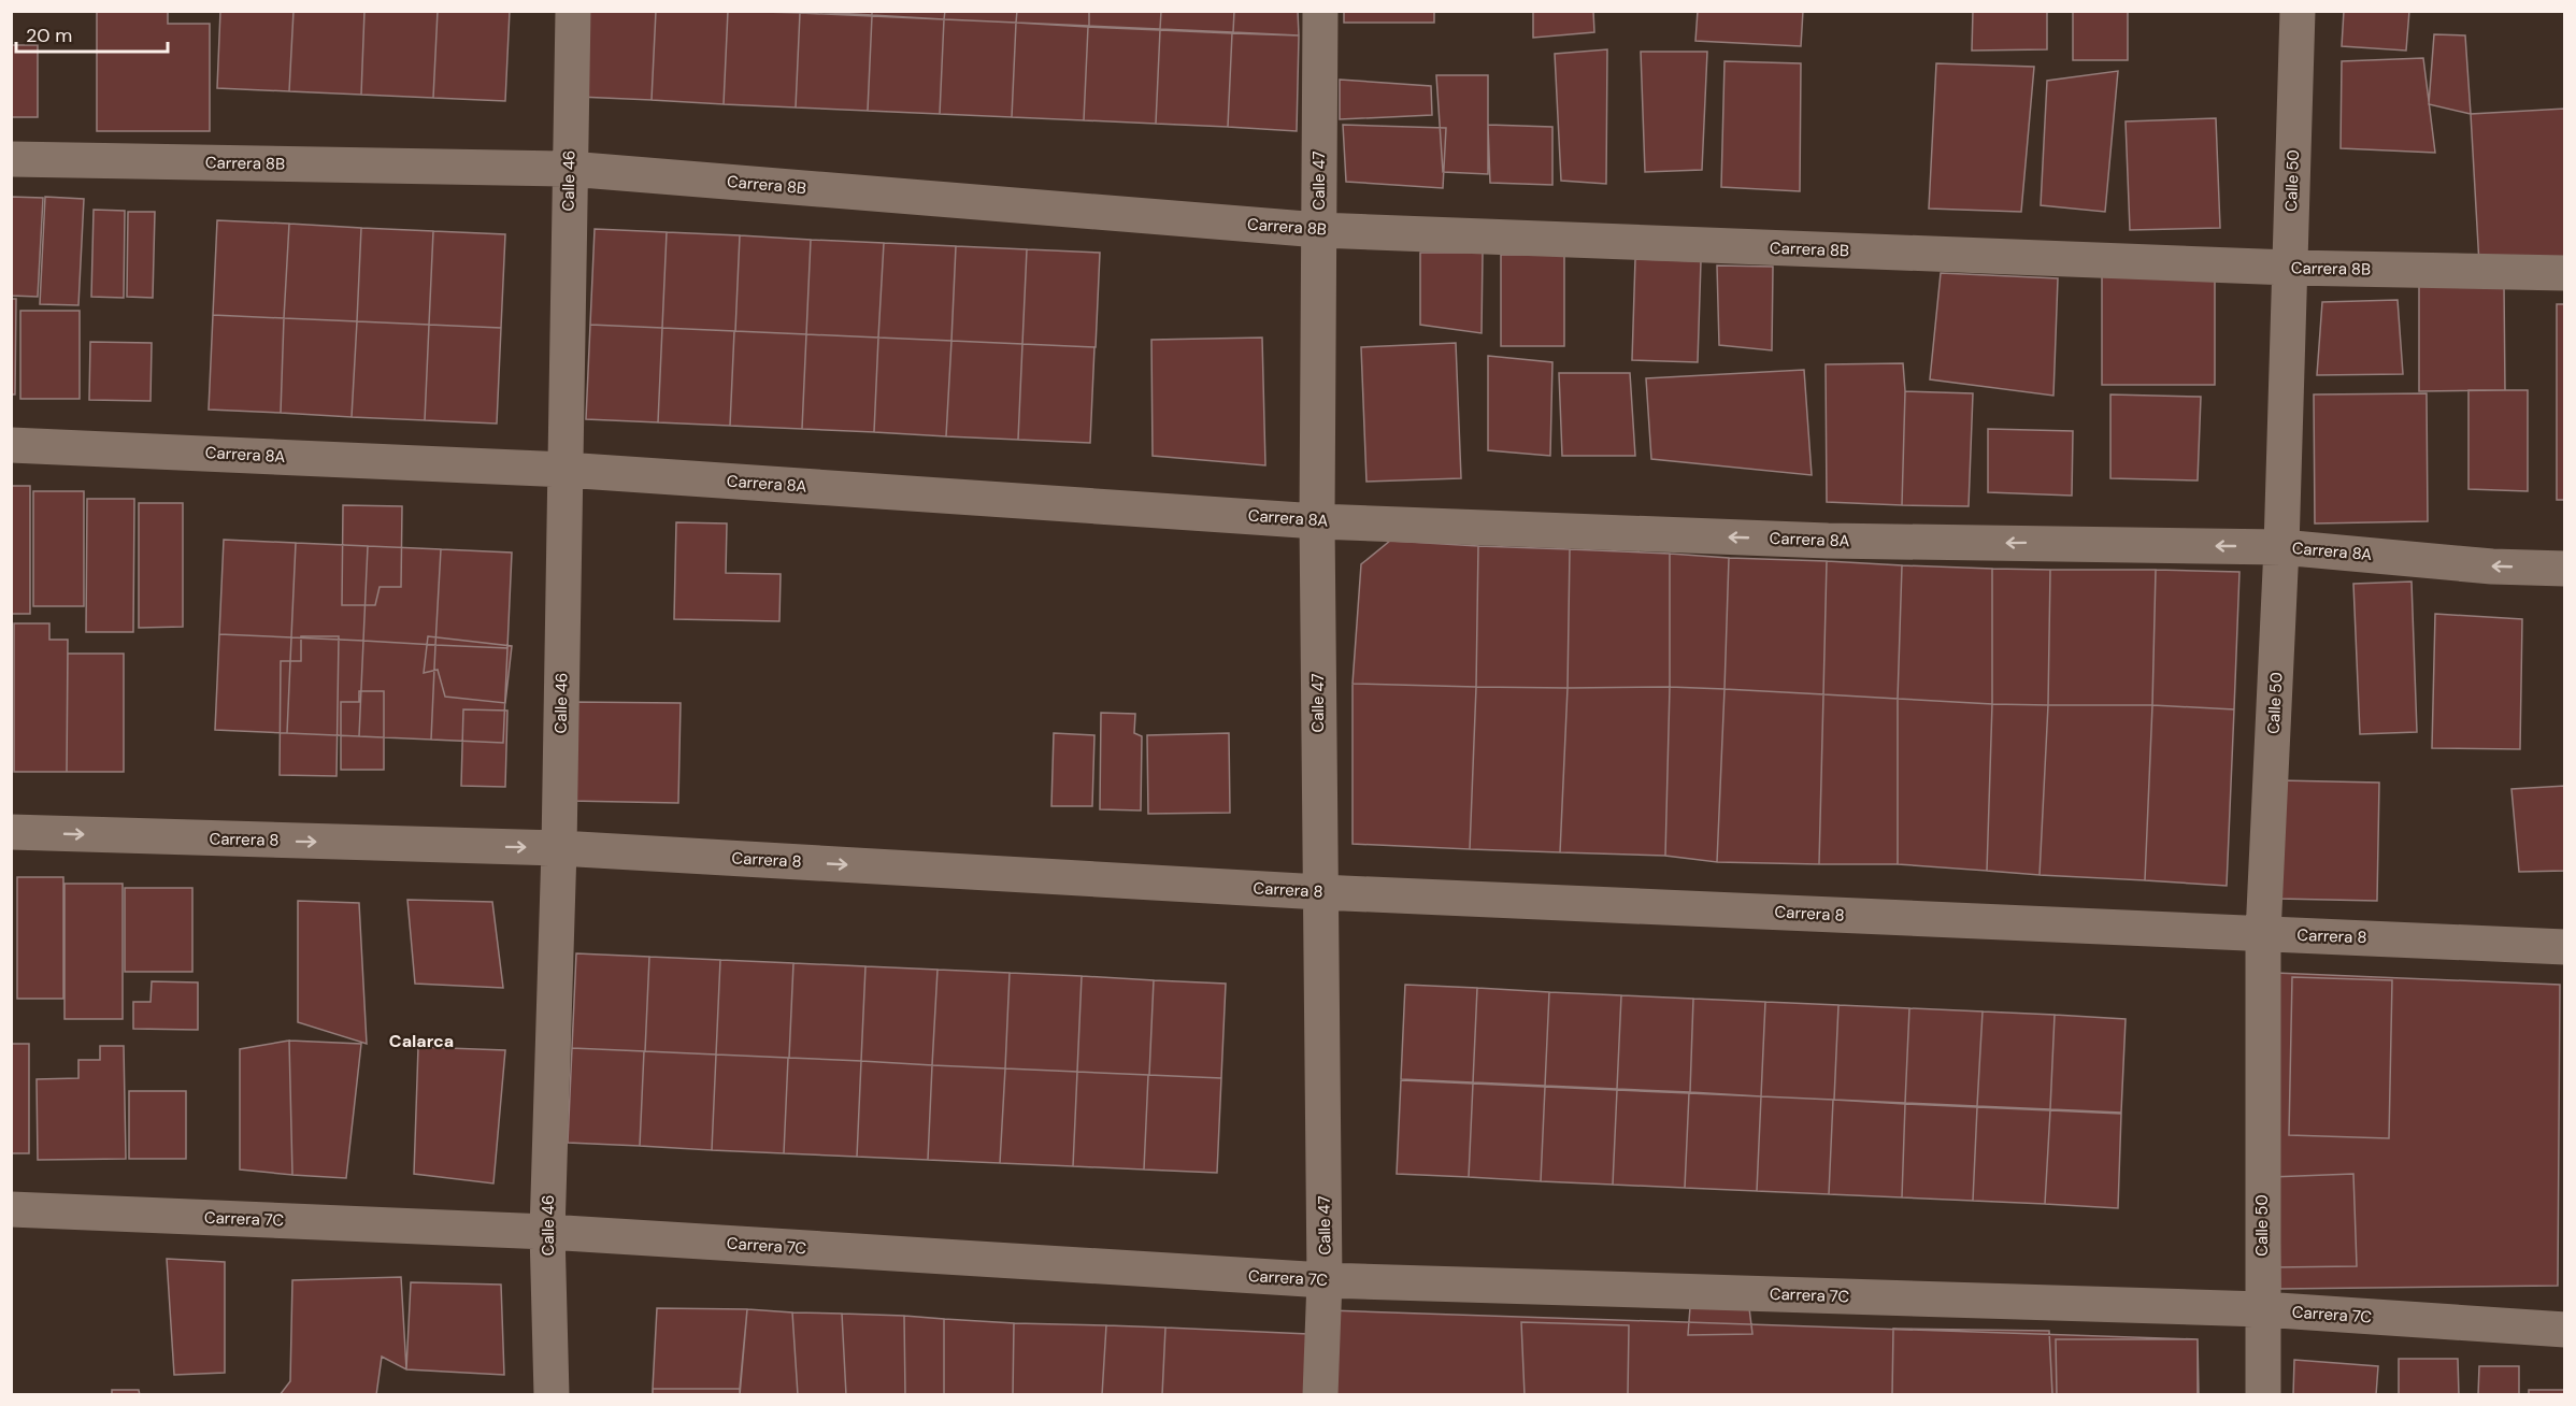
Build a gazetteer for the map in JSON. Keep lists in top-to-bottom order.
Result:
{
  "streets": {
    "street": [
      "Carrera 8B",
      "Calle 46",
      "Calle 47",
      "Calle 50",
      "Carrera 8A",
      "Carrera 8",
      "Carrera 7C"
    ]
  },
  "crossings": [
    ["Carrera 8B", "Calle 46"],
    ["Carrera 8B", "Calle 47"],
    ["Carrera 8B", "Calle 50"],
    ["Calle 46", "Carrera 8A"],
    ["Calle 46", "Carrera 8"],
    ["Calle 46", "Carrera 7C"],
    ["Calle 47", "Carrera 8A"],
    ["Calle 47", "Carrera 8"],
    ["Calle 47", "Carrera 7C"],
    ["Calle 50", "Carrera 8A"],
    ["Calle 50", "Carrera 8"],
    ["Calle 50", "Carrera 7C"]
  ],
  "one_way": ["Carrera 8A", "Carrera 8"],
  "districts": ["Calarca"],
  "scale_bar": "20 m"
}
